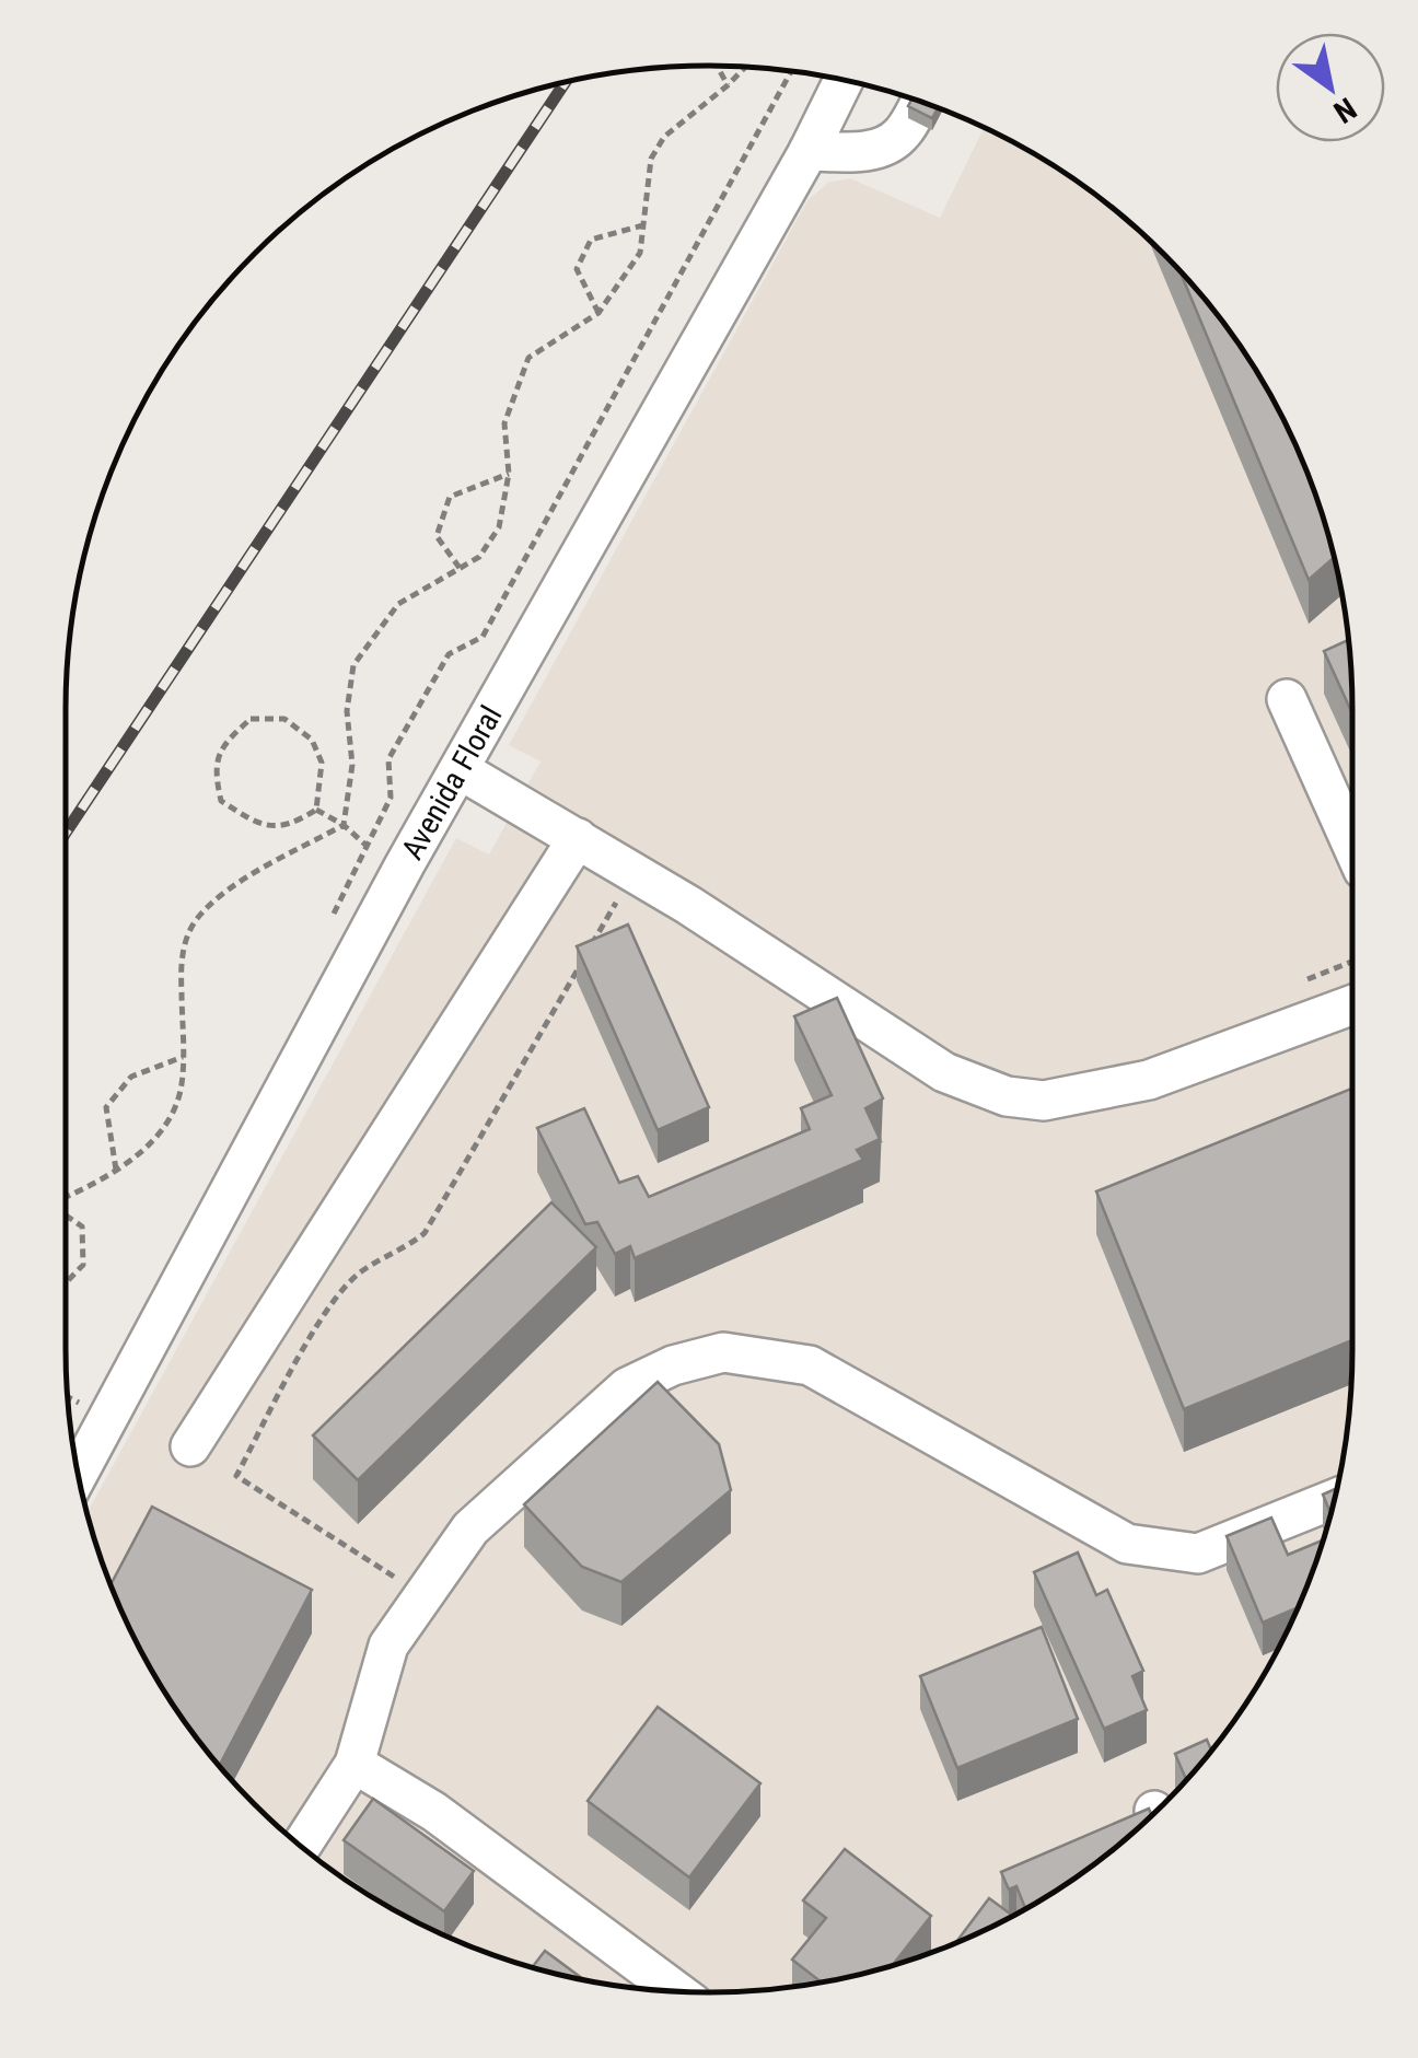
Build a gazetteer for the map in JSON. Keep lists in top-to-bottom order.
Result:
{
  "streets": {
    "street": ["Avenida Floral"]
  },
  "north": "bottom right"
}
